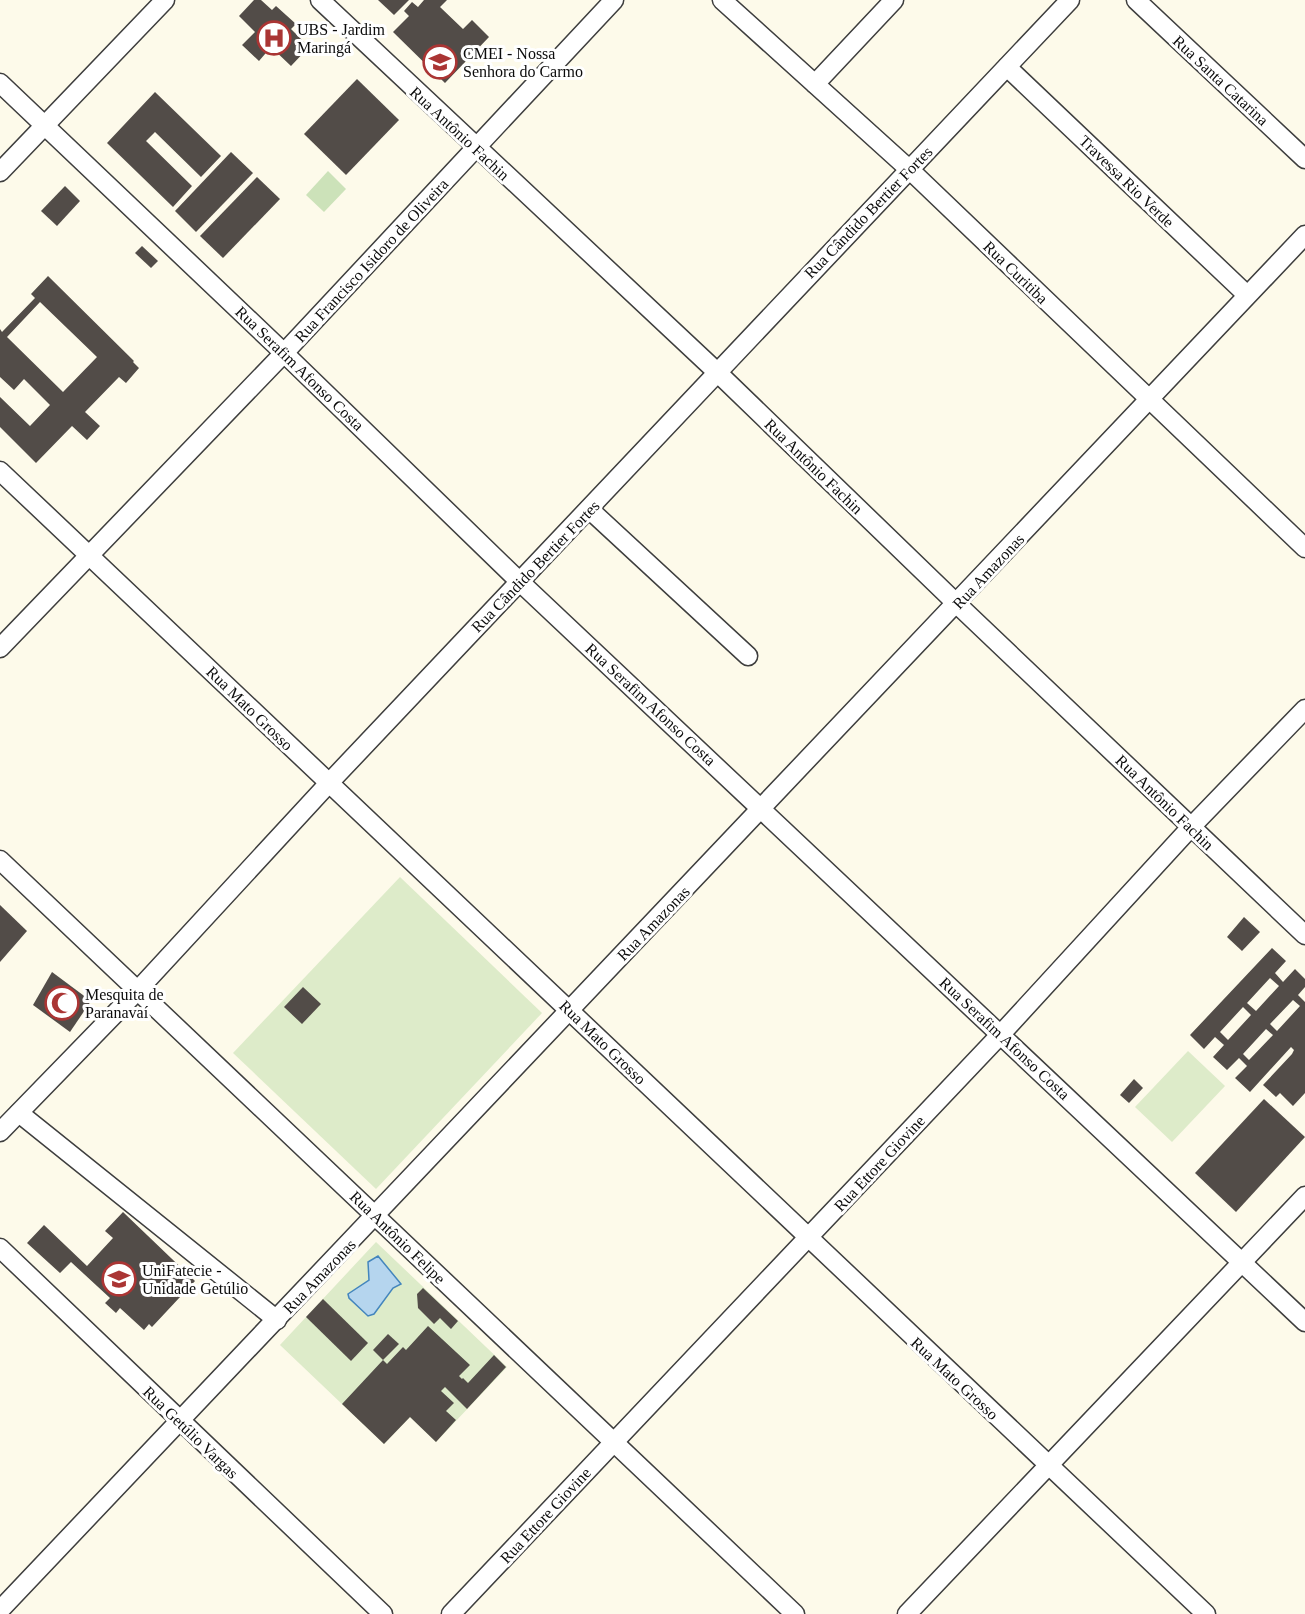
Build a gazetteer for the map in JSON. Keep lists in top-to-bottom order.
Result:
{
  "streets": {
    "street": [
      "Rua Santa Catarina",
      "Rua Antônio Fachin",
      "Travessa Rio Verde",
      "Rua Cândido Bertier Fortes",
      "Rua Francisco Isidoro de Oliveira",
      "Rua Curitiba",
      "Rua Serafim Afonso Costa",
      "Rua Amazonas",
      "Rua Mato Grosso",
      "Rua Ettore Giovine",
      "Rua Antônio Felipe",
      "Rua Getúlio Vargas"
    ]
  },
  "crossings": [
    ["Rua Antônio Fachin", "Rua Cândido Bertier Fortes"],
    ["Rua Antônio Fachin", "Rua Francisco Isidoro de Oliveira"],
    ["Rua Antônio Fachin", "Rua Amazonas"],
    ["Rua Antônio Fachin", "Rua Ettore Giovine"],
    ["Travessa Rio Verde", "Rua Cândido Bertier Fortes"],
    ["Travessa Rio Verde", "Rua Amazonas"],
    ["Rua Cândido Bertier Fortes", "Rua Curitiba"],
    ["Rua Cândido Bertier Fortes", "Rua Serafim Afonso Costa"],
    ["Rua Cândido Bertier Fortes", "Rua Mato Grosso"],
    ["Rua Cândido Bertier Fortes", "Rua Antônio Felipe"],
    ["Rua Francisco Isidoro de Oliveira", "Rua Serafim Afonso Costa"],
    ["Rua Francisco Isidoro de Oliveira", "Rua Mato Grosso"],
    ["Rua Curitiba", "Rua Amazonas"],
    ["Rua Serafim Afonso Costa", "Rua Amazonas"],
    ["Rua Serafim Afonso Costa", "Rua Ettore Giovine"],
    ["Rua Amazonas", "Rua Mato Grosso"],
    ["Rua Amazonas", "Rua Antônio Felipe"],
    ["Rua Amazonas", "Rua Getúlio Vargas"],
    ["Rua Mato Grosso", "Rua Ettore Giovine"],
    ["Rua Ettore Giovine", "Rua Antônio Felipe"]
  ],
  "places": {
    "hospital": ["UBS - Jardim Maringá"],
    "school or university": ["CMEI - Nossa Senhora do Carmo", "UniFatecie - Unidade Getúlio"],
    "mosque": ["Mesquita de Paranavaí"]
  }
}
